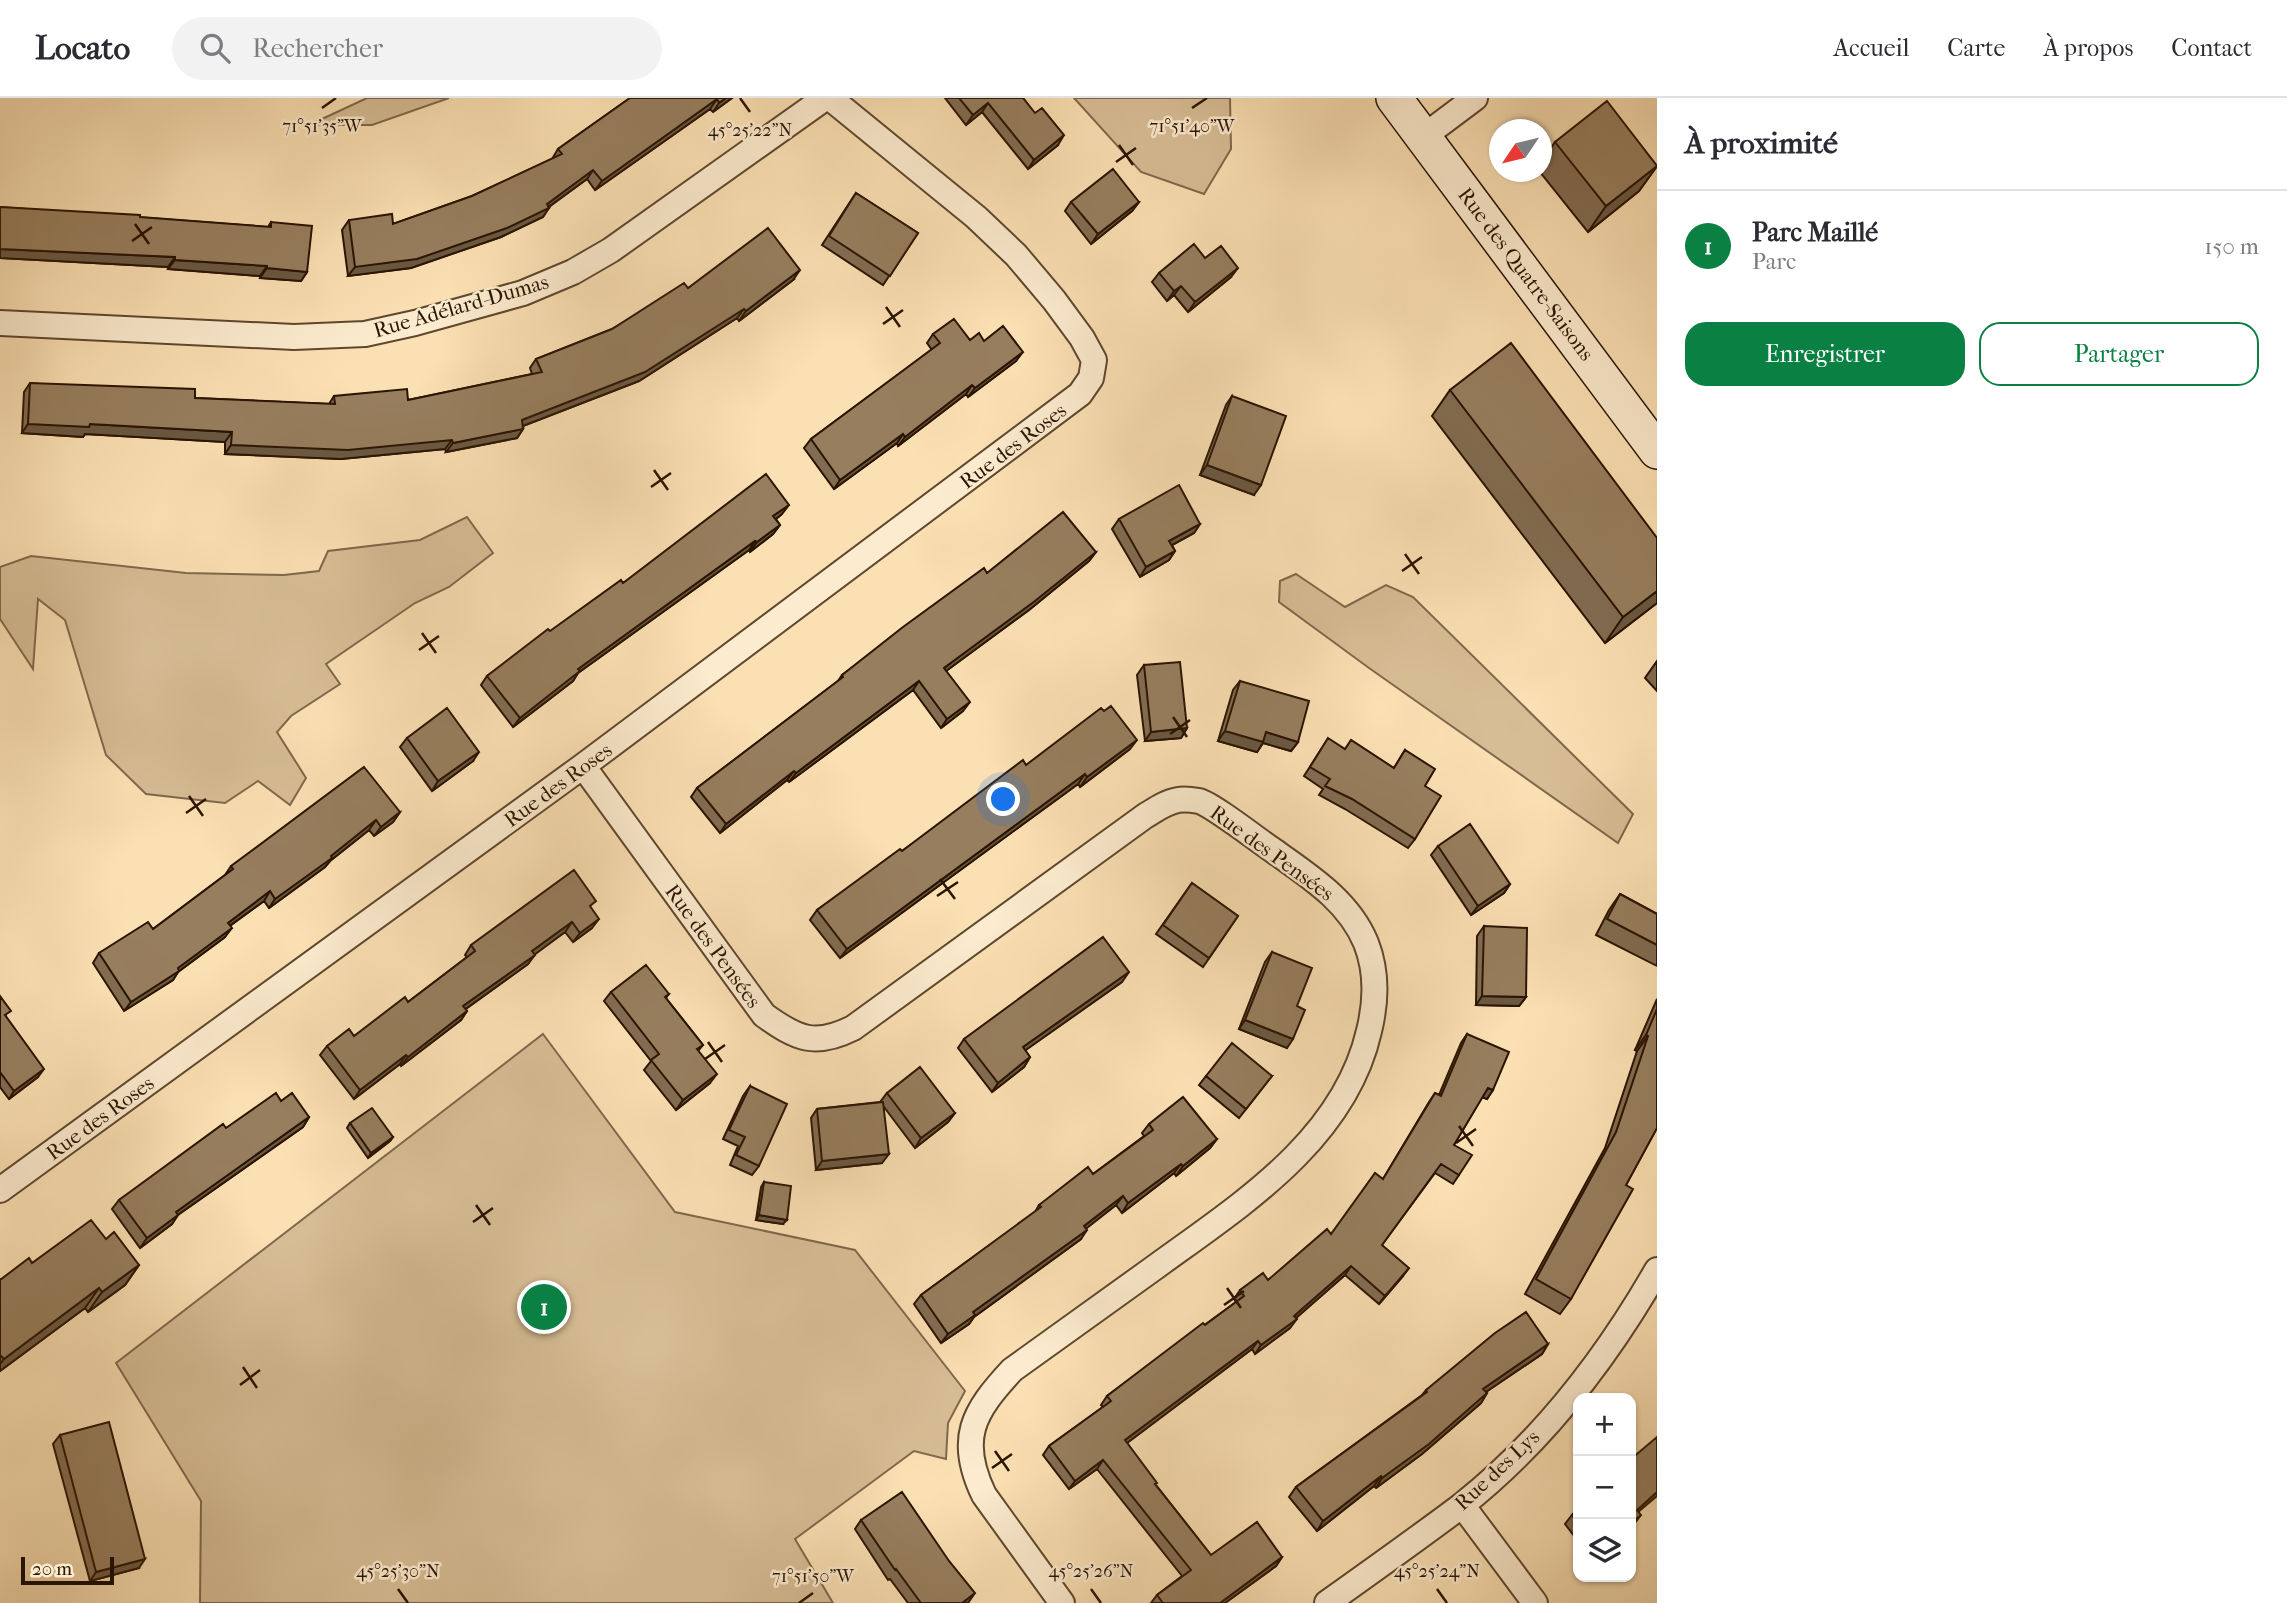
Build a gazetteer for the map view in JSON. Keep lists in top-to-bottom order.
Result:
{
  "streets": {
    "street": [
      "Rue des Quatre-Saisons",
      "Rue Adélard-Dumas",
      "Rue des Roses",
      "Rue des Pensées",
      "Rue des Lys"
    ]
  },
  "crossings": [
    ["Rue Adélard-Dumas", "Rue des Roses"],
    ["Rue des Roses", "Rue des Pensées"]
  ],
  "scale_bar": "20 m",
  "north": "bottom left",
  "page": {
    "header": "Locato",
    "search": "Rechercher",
    "nav": [
      "Accueil",
      "Carte",
      "À propos",
      "Contact"
    ],
    "heading": "À proximité",
    "list": [
      {
        "mark": "1",
        "name": "Parc Maillé",
        "note": "Parc",
        "value": "150 m"
      }
    ],
    "buttons": ["Enregistrer", "Partager"],
    "pins": "1",
    "map_buttons": ["+", "−"],
    "scale": "20 m"
  },
  "coordinates": [
    "71°51'40\"W",
    "71°51'35\"W",
    "45°25'22\"N",
    "45°25'30\"N",
    "45°25'26\"N",
    "45°25'24\"N",
    "71°51'50\"W"
  ]
}
